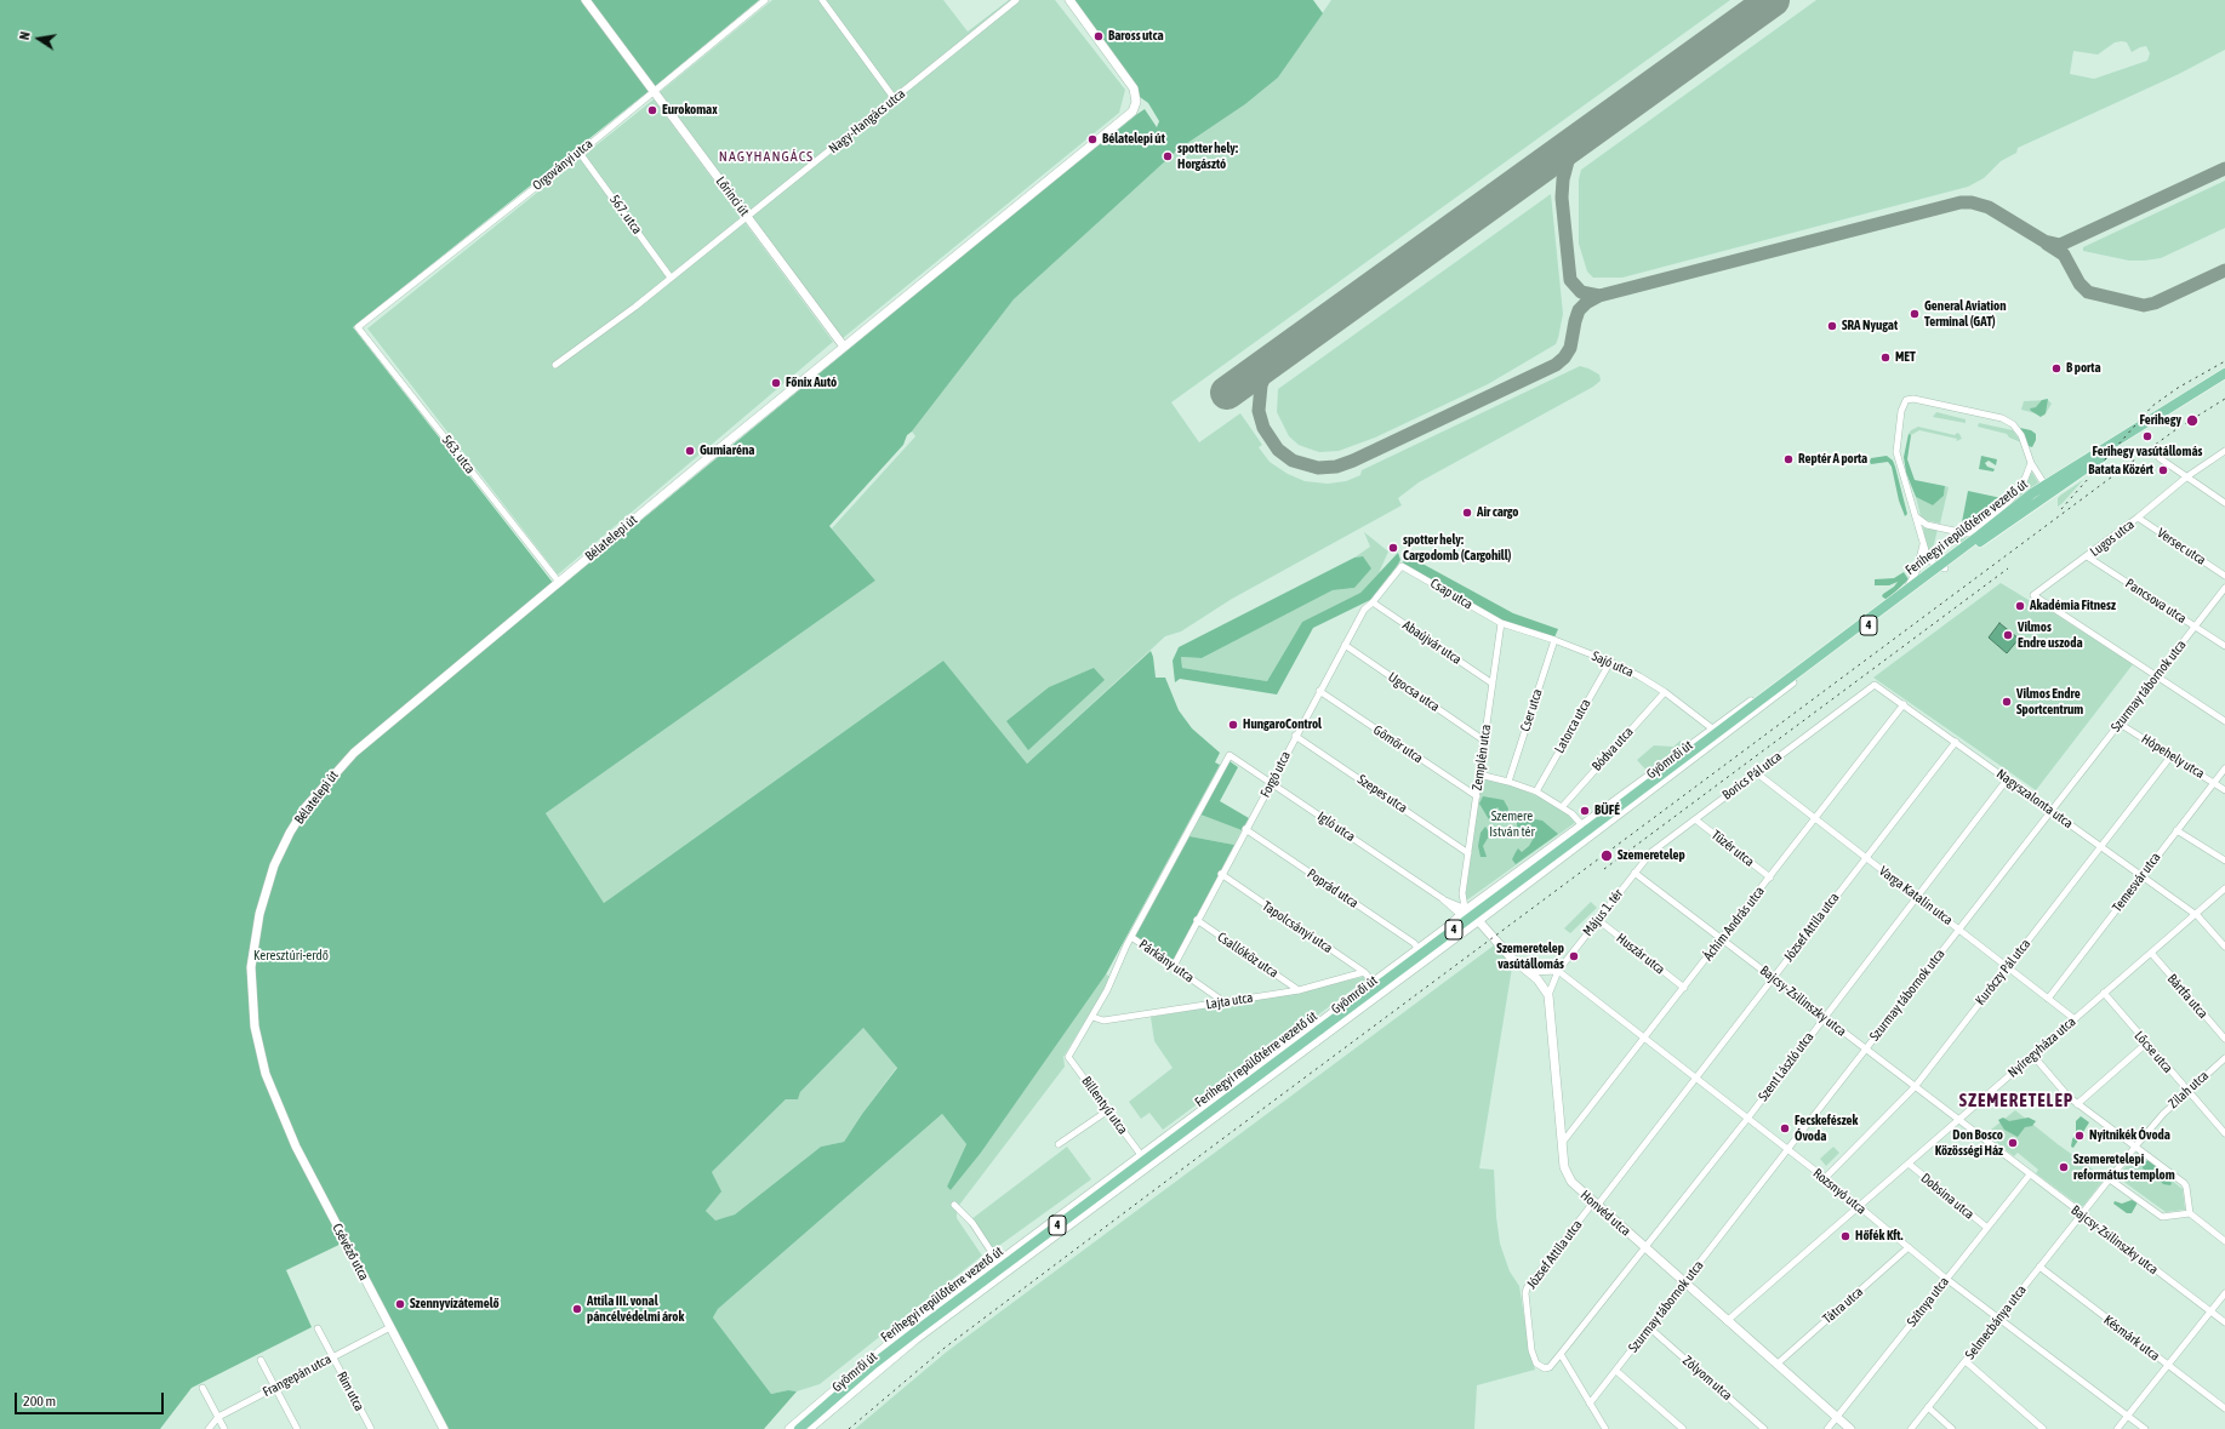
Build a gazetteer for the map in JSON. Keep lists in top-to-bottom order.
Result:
{
  "streets": {
    "main road": ["Ferihegyi repülőtérre vezető út", "4"],
    "street": [
      "Nagy-Hangács utca",
      "Orgoványi utca",
      "Lőrinci út",
      "567. utca",
      "563. utca",
      "Bélatelepi út",
      "Lugos utca",
      "Versec utca",
      "Csap utca",
      "Pancsova utca",
      "Abaújvár utca",
      "Sajó utca",
      "Szurmay tábornok utca",
      "Ugocsa utca",
      "Cser utca",
      "Latorca utca",
      "Gömör utca",
      "Bódva utca",
      "Hópehely utca",
      "Zemplén utca",
      "Gyömrői út",
      "Forgó utca",
      "Borics Pál utca",
      "Szepes utca",
      "Nagyszalonta utca",
      "Igló utca",
      "Tüzér utca",
      "Temesvár utca",
      "Poprád utca",
      "Varga Katalin utca",
      "Május 1. tér",
      "Áchim András utca",
      "Tapolcsányi utca",
      "József Attila utca",
      "Huszár utca",
      "Csallóköz utca",
      "Párkány utca",
      "Kuróczy Pál utca",
      "Bártfa utca",
      "Lajta utca",
      "Bajcsy-Zsilinszky utca",
      "Nyíregyháza utca",
      "Lőcse utca",
      "Szent László utca",
      "Zilah utca",
      "Billentyű utca",
      "Rozsnyó utca",
      "Dobsina utca",
      "Honvéd utca",
      "Csévéző utca",
      "Szitnya utca",
      "Tátra utca",
      "Selmecbánya utca",
      "Késmárk utca",
      "Frangepán utca",
      "Zólyom utca",
      "Rím utca"
    ]
  },
  "crossings": [
    ["Nagy-Hangács utca", "Lőrinci út"],
    ["Nagy-Hangács utca", "567. utca"],
    ["Orgoványi utca", "Lőrinci út"],
    ["Orgoványi utca", "567. utca"],
    ["Orgoványi utca", "563. utca"],
    ["Lőrinci út", "Bélatelepi út"],
    ["563. utca", "Bélatelepi út"],
    ["Ferihegyi repülőtérre vezető út", "Gyömrői út"],
    ["Bélatelepi út", "Csévéző utca"],
    ["Lugos utca", "Versec utca"],
    ["Lugos utca", "Pancsova utca"],
    ["Lugos utca", "Szurmay tábornok utca"],
    ["Csap utca", "Sajó utca"],
    ["Csap utca", "Zemplén utca"],
    ["Csap utca", "Forgó utca"],
    ["Pancsova utca", "Szurmay tábornok utca"],
    ["Abaújvár utca", "Zemplén utca"],
    ["Abaújvár utca", "Forgó utca"],
    ["Sajó utca", "Cser utca"],
    ["Sajó utca", "Latorca utca"],
    ["Sajó utca", "Bódva utca"],
    ["Sajó utca", "Zemplén utca"],
    ["Sajó utca", "Gyömrői út"],
    ["Szurmay tábornok utca", "Hópehely utca"],
    ["Szurmay tábornok utca", "Nagyszalonta utca"],
    ["Szurmay tábornok utca", "Varga Katalin utca"],
    ["Szurmay tábornok utca", "Bajcsy-Zsilinszky utca"],
    ["Szurmay tábornok utca", "Rozsnyó utca"],
    ["Szurmay tábornok utca", "Honvéd utca"],
    ["Szurmay tábornok utca", "Zólyom utca"],
    ["Ugocsa utca", "Zemplén utca"],
    ["Ugocsa utca", "Forgó utca"],
    ["Gömör utca", "Zemplén utca"],
    ["Gömör utca", "Forgó utca"],
    ["Hópehely utca", "Temesvár utca"],
    ["Hópehely utca", "Kuróczy Pál utca"],
    ["Zemplén utca", "Gyömrői út"],
    ["Zemplén utca", "Szepes utca"],
    ["Zemplén utca", "Igló utca"],
    ["Gyömrői út", "Igló utca"],
    ["Gyömrői út", "Poprád utca"],
    ["Gyömrői út", "Tapolcsányi utca"],
    ["Gyömrői út", "Billentyű utca"],
    ["Forgó utca", "Szepes utca"],
    ["Forgó utca", "Igló utca"],
    ["Forgó utca", "Poprád utca"],
    ["Forgó utca", "Tapolcsányi utca"],
    ["Forgó utca", "Csallóköz utca"],
    ["Forgó utca", "Párkány utca"],
    ["Borics Pál utca", "Nagyszalonta utca"],
    ["Borics Pál utca", "Tüzér utca"],
    ["Borics Pál utca", "Varga Katalin utca"],
    ["Borics Pál utca", "Május 1. tér"],
    ["Borics Pál utca", "Bajcsy-Zsilinszky utca"],
    ["Nagyszalonta utca", "Temesvár utca"],
    ["Nagyszalonta utca", "Áchim András utca"],
    ["Nagyszalonta utca", "József Attila utca"],
    ["Nagyszalonta utca", "Kuróczy Pál utca"],
    ["Nagyszalonta utca", "Nyíregyháza utca"],
    ["Nagyszalonta utca", "Szent László utca"],
    ["Igló utca", "Párkány utca"],
    ["Tüzér utca", "Áchim András utca"],
    ["Temesvár utca", "Varga Katalin utca"],
    ["Varga Katalin utca", "Áchim András utca"],
    ["Varga Katalin utca", "József Attila utca"],
    ["Varga Katalin utca", "Kuróczy Pál utca"],
    ["Varga Katalin utca", "Nyíregyháza utca"],
    ["Varga Katalin utca", "Szent László utca"],
    ["Május 1. tér", "Huszár utca"],
    ["Május 1. tér", "Bajcsy-Zsilinszky utca"],
    ["Május 1. tér", "Rozsnyó utca"],
    ["Áchim András utca", "Huszár utca"],
    ["Áchim András utca", "Bajcsy-Zsilinszky utca"],
    ["Áchim András utca", "Rozsnyó utca"],
    ["Áchim András utca", "Honvéd utca"],
    ["Tapolcsányi utca", "Lajta utca"],
    ["József Attila utca", "Bajcsy-Zsilinszky utca"],
    ["József Attila utca", "Szent László utca"],
    ["József Attila utca", "Rozsnyó utca"],
    ["József Attila utca", "Honvéd utca"],
    ["Csallóköz utca", "Lajta utca"],
    ["Párkány utca", "Lajta utca"],
    ["Kuróczy Pál utca", "Bajcsy-Zsilinszky utca"],
    ["Kuróczy Pál utca", "Rozsnyó utca"],
    ["Bártfa utca", "Nyíregyháza utca"],
    ["Lajta utca", "Billentyű utca"],
    ["Bajcsy-Zsilinszky utca", "Nyíregyháza utca"],
    ["Bajcsy-Zsilinszky utca", "Szent László utca"],
    ["Bajcsy-Zsilinszky utca", "Zilah utca"],
    ["Bajcsy-Zsilinszky utca", "Szitnya utca"],
    ["Bajcsy-Zsilinszky utca", "Selmecbánya utca"],
    ["Nyíregyháza utca", "Lőcse utca"],
    ["Nyíregyháza utca", "Rozsnyó utca"],
    ["Nyíregyháza utca", "Dobsina utca"],
    ["Nyíregyháza utca", "Honvéd utca"],
    ["Lőcse utca", "Zilah utca"],
    ["Szent László utca", "Rozsnyó utca"],
    ["Szent László utca", "Honvéd utca"],
    ["Zilah utca", "Selmecbánya utca"],
    ["Rozsnyó utca", "Szitnya utca"],
    ["Rozsnyó utca", "Tátra utca"],
    ["Rozsnyó utca", "Selmecbánya utca"],
    ["Dobsina utca", "Szitnya utca"],
    ["Honvéd utca", "Szitnya utca"],
    ["Honvéd utca", "Tátra utca"],
    ["Csévéző utca", "Frangepán utca"],
    ["Selmecbánya utca", "Késmárk utca"],
    ["Frangepán utca", "Rím utca"]
  ],
  "districts": ["NAGYHANGÁCS", "SZEMERETELEP"],
  "parks": ["Szemere István tér", "Keresztúri-erdő"],
  "places": [
    "Baross utca",
    "Eurokomax",
    "Bélatelepi út",
    "spotter hely: Horgásztó",
    "General Aviation Terminal (GAT)",
    "SRA Nyugat",
    "MET",
    "B porta",
    "Főnix Autó",
    "Ferihegy",
    "Ferihegy vasútállomás",
    "Gumiaréna",
    "Reptér A porta",
    "Batata Közért",
    "Air cargo",
    "spotter hely: Cargodomb (Cargohill)",
    "Akadémia Fitnesz",
    "Vilmos Endre uszoda",
    "Vilmos Endre Sportcentrum",
    "HungaroControl",
    "BÜFÉ",
    "Szemeretelep",
    "Szemeretelep vasútállomás",
    "Fecskefészek Óvoda",
    "Nyitnikék Óvoda",
    "Don Bosco Közösségi Ház",
    "Szemeretelepi református templom",
    "Hőfék Kft.",
    "Szennyvízátemelő",
    "Attila III. vonal páncélvédelmi árok"
  ],
  "scale_bar": "200 m",
  "north": "left"
}
